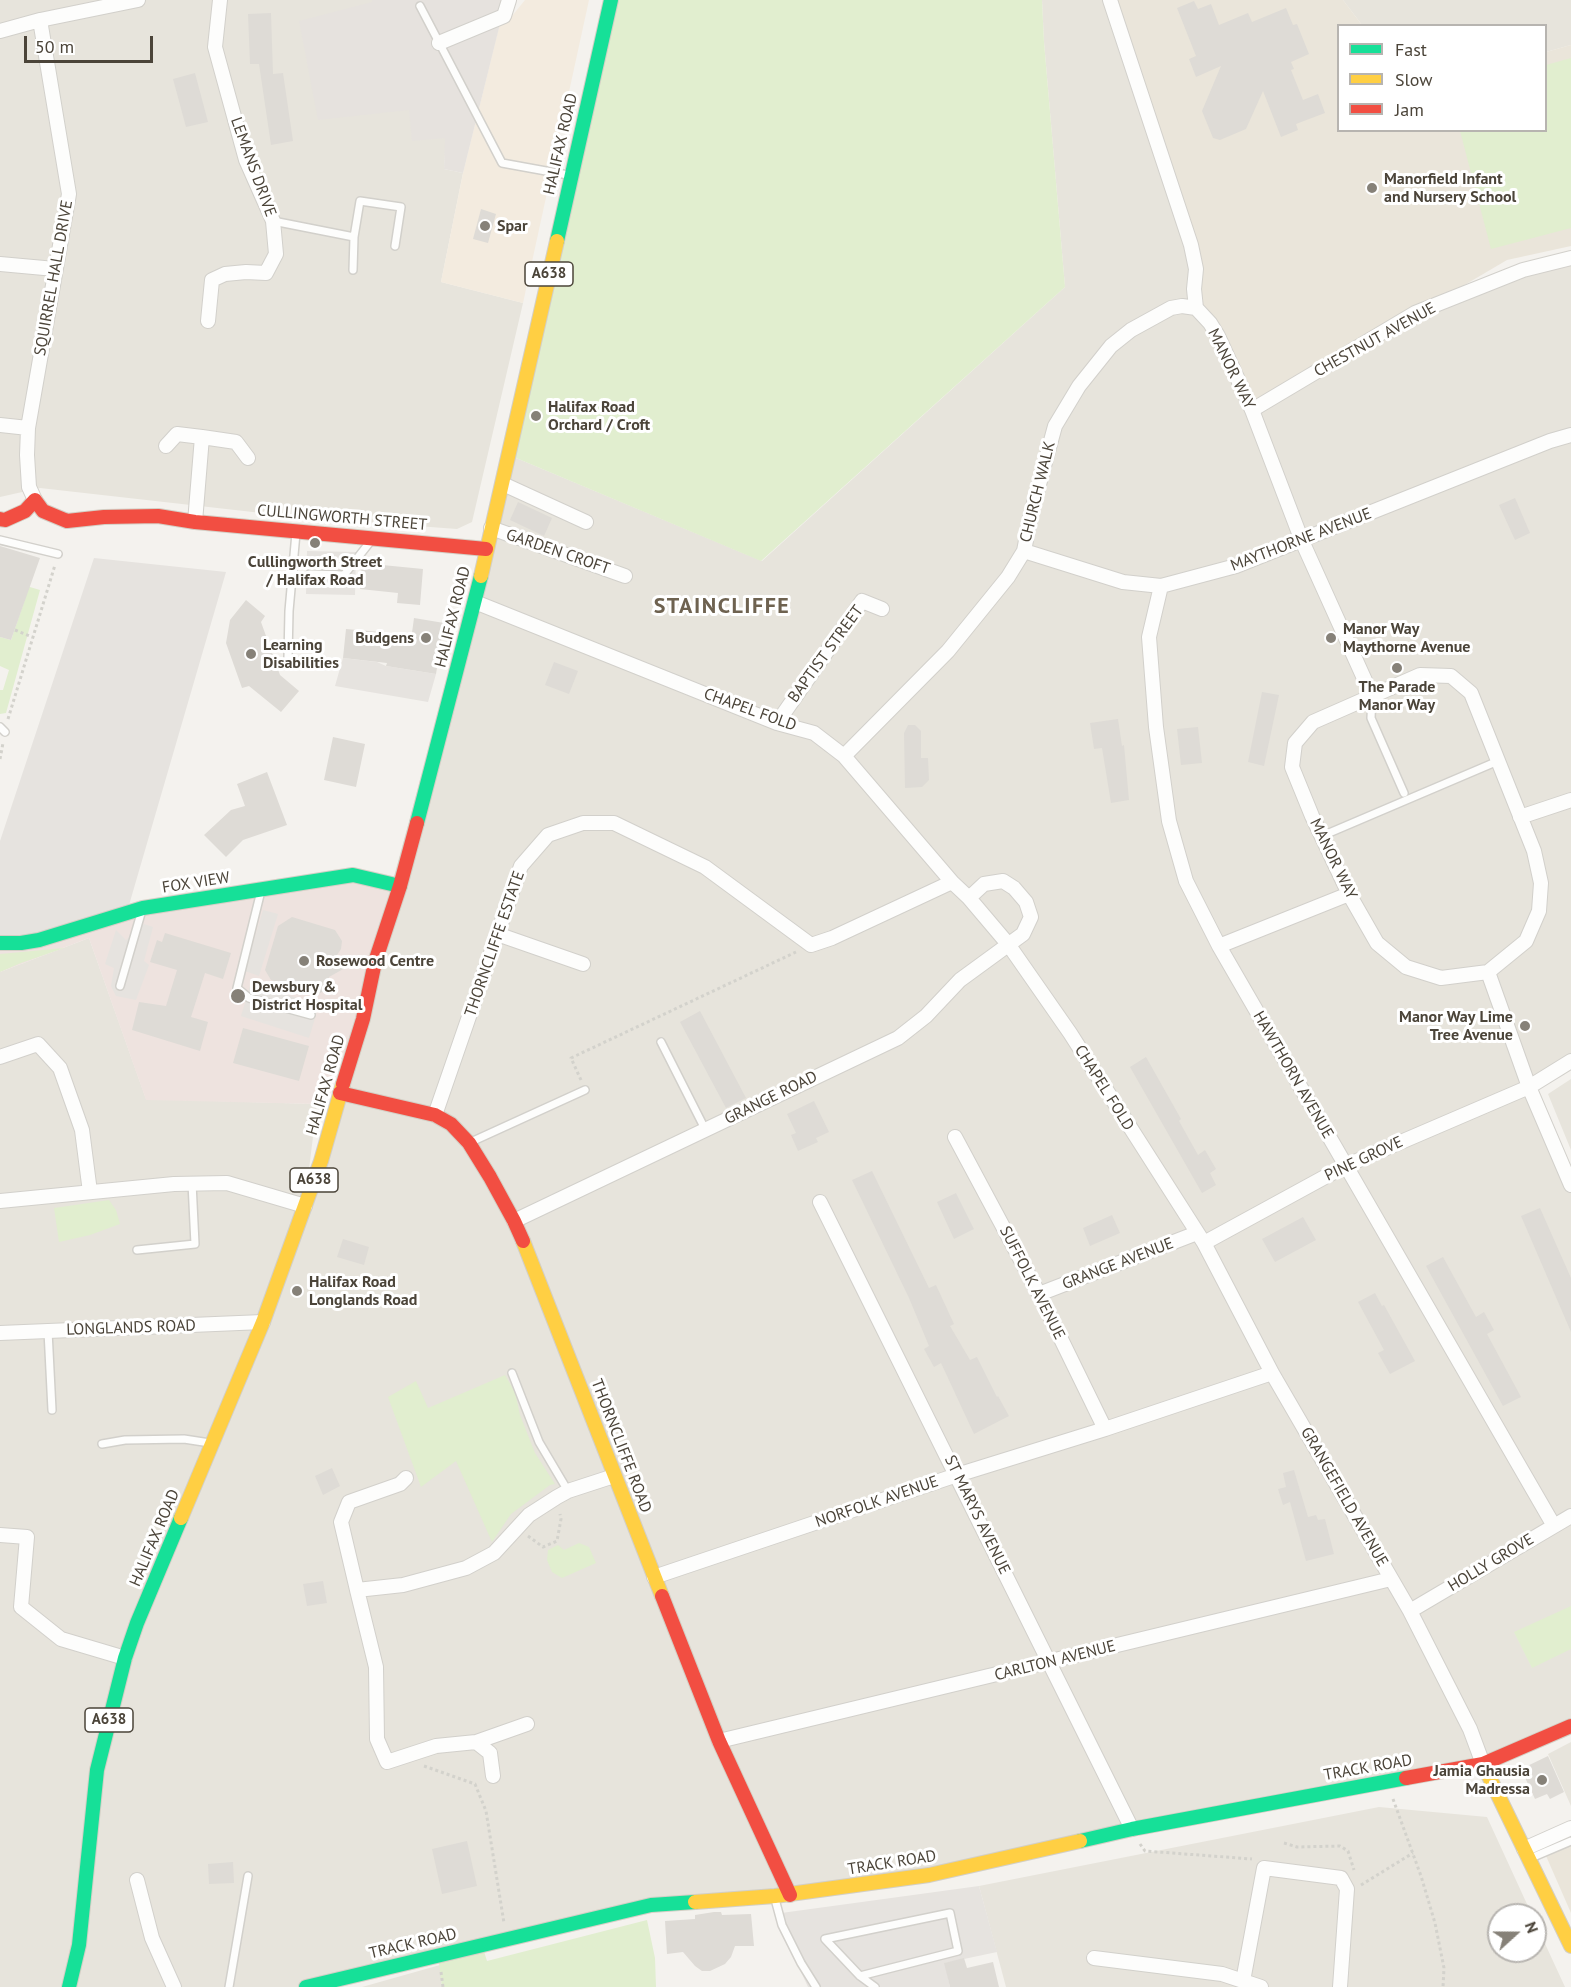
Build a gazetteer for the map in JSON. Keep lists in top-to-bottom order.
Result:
{
  "streets": {
    "street": [
      "HALIFAX ROAD",
      "LEMANS DRIVE",
      "A638",
      "SQUIRREL HALL DRIVE",
      "CHESTNUT AVENUE",
      "MANOR WAY",
      "CHURCH WALK",
      "CULLINGWORTH STREET",
      "MAYTHORNE AVENUE",
      "GARDEN CROFT",
      "BAPTIST STREET",
      "CHAPEL FOLD",
      "FOX VIEW",
      "THORNCLIFFE ESTATE",
      "HAWTHORN AVENUE",
      "GRANGE ROAD",
      "PINE GROVE",
      "GRANGE AVENUE",
      "SUFFOLK AVENUE",
      "LONGLANDS ROAD",
      "THORNCLIFFE ROAD",
      "GRANGEFIELD AVENUE",
      "NORFOLK AVENUE",
      "ST MARYS AVENUE",
      "HOLLY GROVE",
      "CARLTON AVENUE",
      "TRACK ROAD"
    ]
  },
  "crossings": [
    ["HALIFAX ROAD", "CULLINGWORTH STREET"],
    ["HALIFAX ROAD", "GARDEN CROFT"],
    ["HALIFAX ROAD", "CHAPEL FOLD"],
    ["HALIFAX ROAD", "FOX VIEW"],
    ["HALIFAX ROAD", "LONGLANDS ROAD"],
    ["HALIFAX ROAD", "THORNCLIFFE ROAD"],
    ["SQUIRREL HALL DRIVE", "CULLINGWORTH STREET"],
    ["CHESTNUT AVENUE", "MANOR WAY"],
    ["MANOR WAY", "CHURCH WALK"],
    ["MANOR WAY", "MAYTHORNE AVENUE"],
    ["CHURCH WALK", "MAYTHORNE AVENUE"],
    ["CHURCH WALK", "CHAPEL FOLD"],
    ["MAYTHORNE AVENUE", "HAWTHORN AVENUE"],
    ["BAPTIST STREET", "CHAPEL FOLD"],
    ["CHAPEL FOLD", "GRANGE ROAD"],
    ["CHAPEL FOLD", "PINE GROVE"],
    ["CHAPEL FOLD", "GRANGE AVENUE"],
    ["CHAPEL FOLD", "GRANGEFIELD AVENUE"],
    ["THORNCLIFFE ESTATE", "THORNCLIFFE ROAD"],
    ["HAWTHORN AVENUE", "PINE GROVE"],
    ["HAWTHORN AVENUE", "HOLLY GROVE"],
    ["GRANGE ROAD", "THORNCLIFFE ROAD"],
    ["PINE GROVE", "GRANGE AVENUE"],
    ["PINE GROVE", "GRANGEFIELD AVENUE"],
    ["GRANGE AVENUE", "SUFFOLK AVENUE"],
    ["GRANGE AVENUE", "GRANGEFIELD AVENUE"],
    ["SUFFOLK AVENUE", "NORFOLK AVENUE"],
    ["THORNCLIFFE ROAD", "NORFOLK AVENUE"],
    ["THORNCLIFFE ROAD", "CARLTON AVENUE"],
    ["THORNCLIFFE ROAD", "TRACK ROAD"],
    ["GRANGEFIELD AVENUE", "NORFOLK AVENUE"],
    ["GRANGEFIELD AVENUE", "HOLLY GROVE"],
    ["GRANGEFIELD AVENUE", "CARLTON AVENUE"],
    ["GRANGEFIELD AVENUE", "TRACK ROAD"],
    ["NORFOLK AVENUE", "ST MARYS AVENUE"],
    ["ST MARYS AVENUE", "CARLTON AVENUE"],
    ["ST MARYS AVENUE", "TRACK ROAD"]
  ],
  "districts": ["STAINCLIFFE"],
  "places": [
    "Manorfield Infant and Nursery School",
    "Spar",
    "Halifax Road Orchard / Croft",
    "Cullingworth Street / Halifax Road",
    "Budgens",
    "Manor Way Maythorne Avenue",
    "Learning Disabilities",
    "The Parade Manor Way",
    "Rosewood Centre",
    "Dewsbury & District Hospital",
    "Manor Way Lime Tree Avenue",
    "Halifax Road Longlands Road",
    "Jamia Ghausia Madressa"
  ],
  "legend": ["Fast", "Slow", "Jam"],
  "scale_bar": "50 m",
  "north": "right"
}
